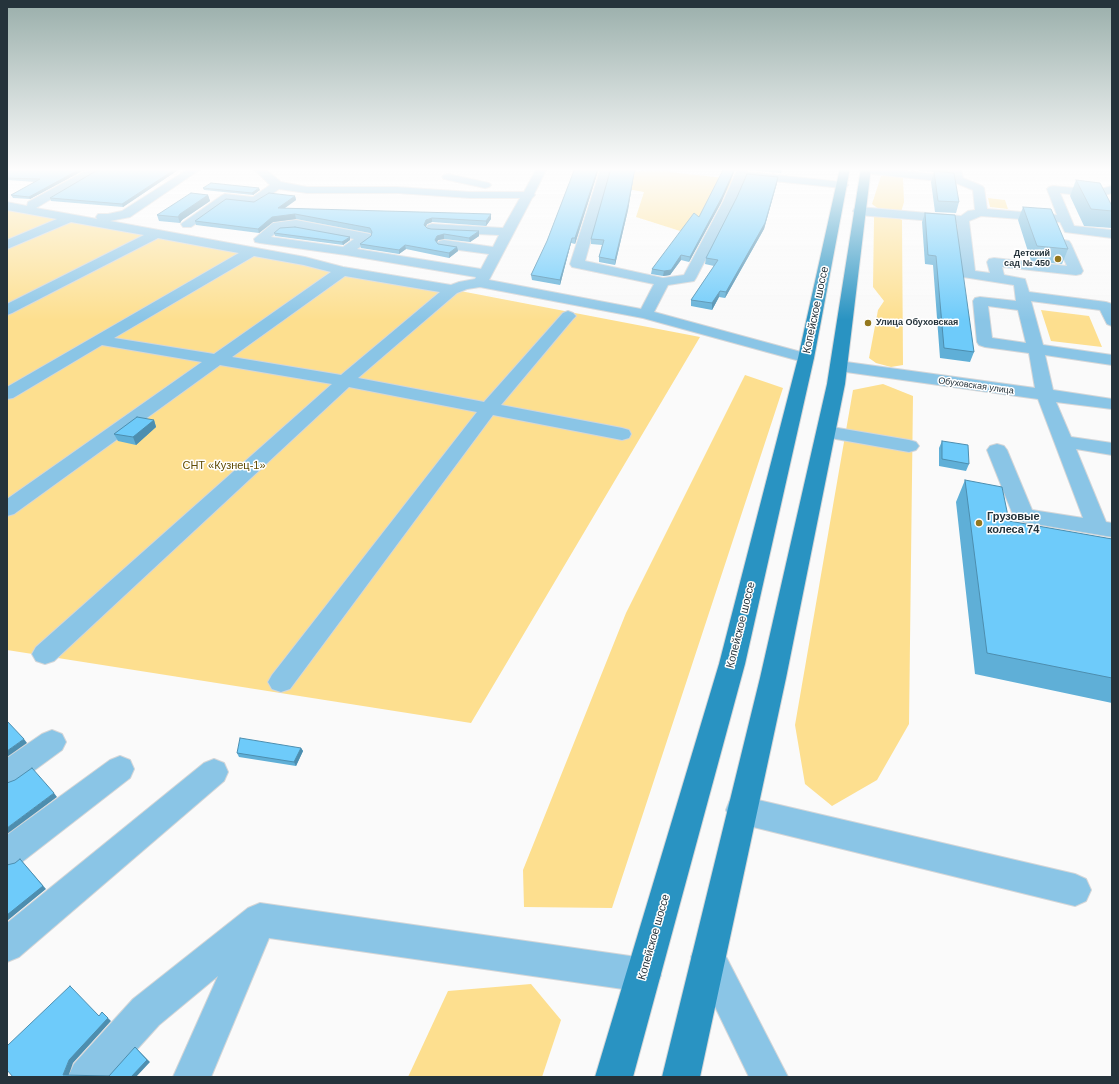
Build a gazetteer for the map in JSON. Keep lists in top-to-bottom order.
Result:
{
  "streets": {
    "main road": ["Копейское шоссе"],
    "street": ["Обуховская улица"]
  },
  "crossings": [
    ["Копейское шоссе", "Обуховская улица"]
  ],
  "parks": ["СНТ «Кузнец-1»"],
  "places": ["Детский сад № 450", "Улица Обуховская", "Грузовые колеса 74"]
}
